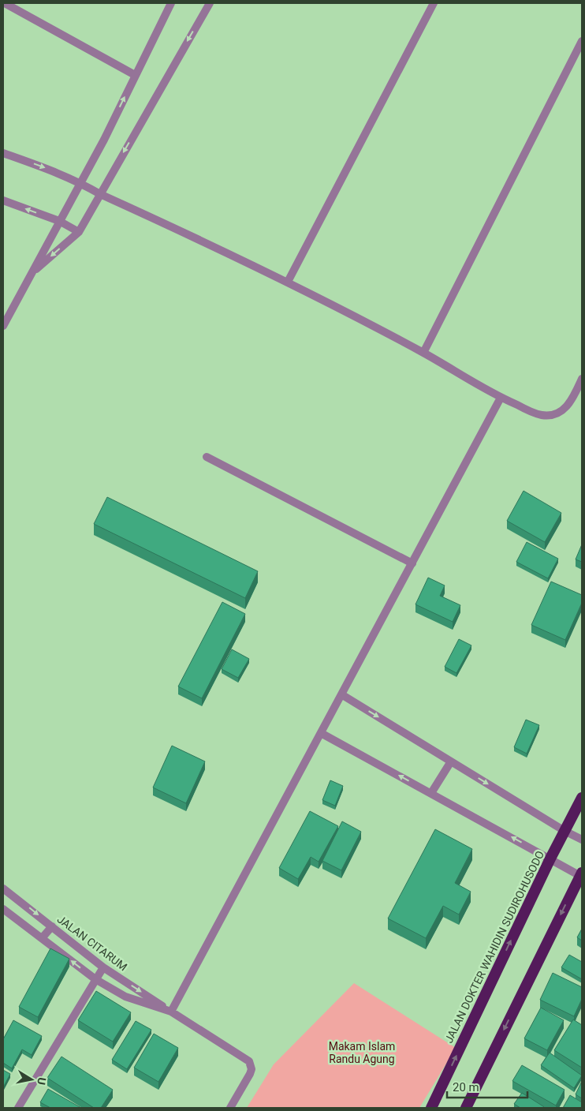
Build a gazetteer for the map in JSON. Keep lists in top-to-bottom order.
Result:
{
  "streets": {
    "highway": ["JALAN DOKTER WAHIDIN SUDIROHUSODO"],
    "street": ["JALAN CITARUM"]
  },
  "parks": ["Makam Islam Randu Agung"],
  "scale_bar": "20 m",
  "north": "right"
}
